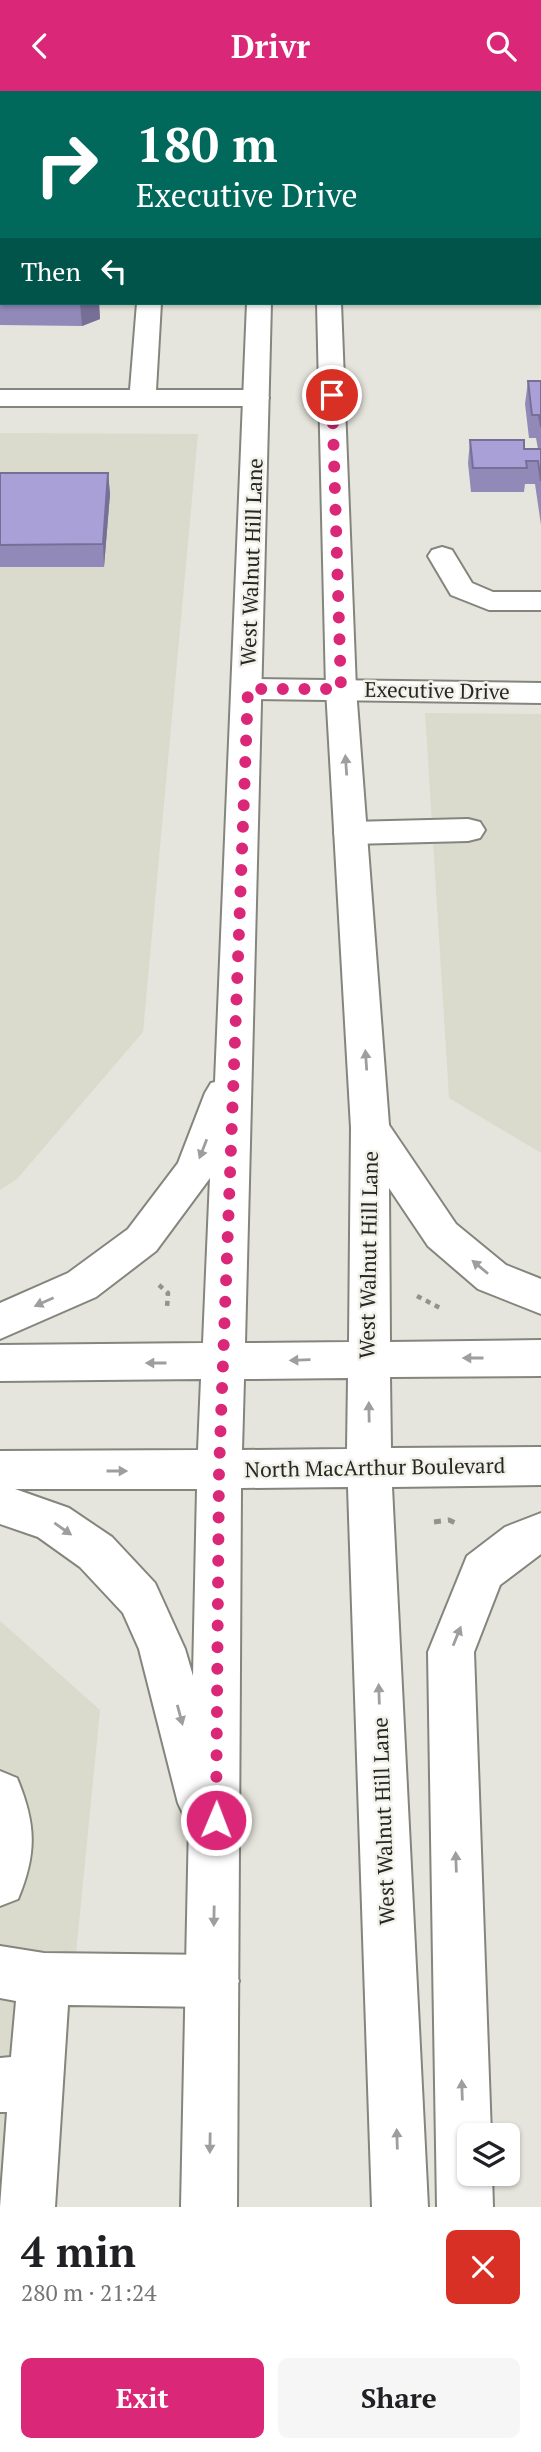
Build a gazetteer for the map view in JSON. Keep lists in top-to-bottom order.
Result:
{
  "streets": {
    "main road": ["West Walnut Hill Lane", "Executive Drive", "North MacArthur Boulevard"]
  },
  "crossings": [
    ["West Walnut Hill Lane", "Executive Drive"],
    ["West Walnut Hill Lane", "North MacArthur Boulevard"]
  ],
  "page": {
    "header": "Drivr",
    "turn": ["180 m", "Executive Drive"],
    "then": "Then",
    "heading": ["4 min", "280 m · 21:24"],
    "buttons": ["Exit", "Share"]
  }
}
